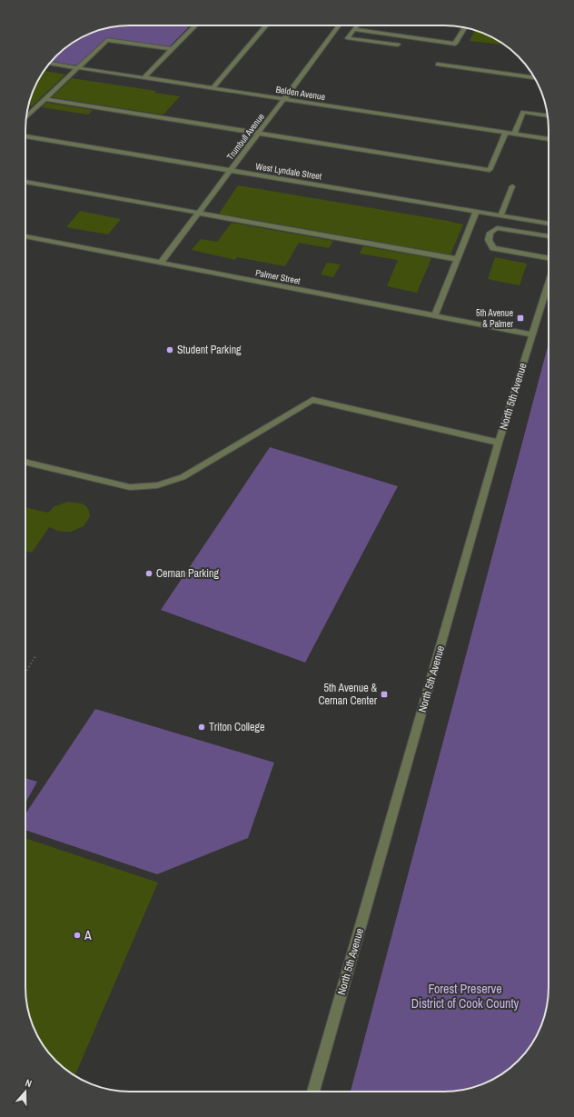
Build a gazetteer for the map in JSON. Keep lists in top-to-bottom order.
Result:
{
  "streets": {
    "street": [
      "Belden Avenue",
      "Trumbull Avenue",
      "West Lyndale Street",
      "Palmer Street",
      "North 5th Avenue"
    ]
  },
  "crossings": [
    ["Belden Avenue", "Trumbull Avenue"],
    ["Trumbull Avenue", "West Lyndale Street"],
    ["Trumbull Avenue", "Palmer Street"],
    ["Palmer Street", "North 5th Avenue"]
  ],
  "parks": ["Forest Preserve District of Cook County"],
  "places": {
    "transit": ["5th Avenue & Palmer", "5th Avenue & Cernan Center"],
    "other": [
      "Student Parking",
      "Cernan Parking",
      "Triton College",
      "A"
    ]
  },
  "north": "top"
}
